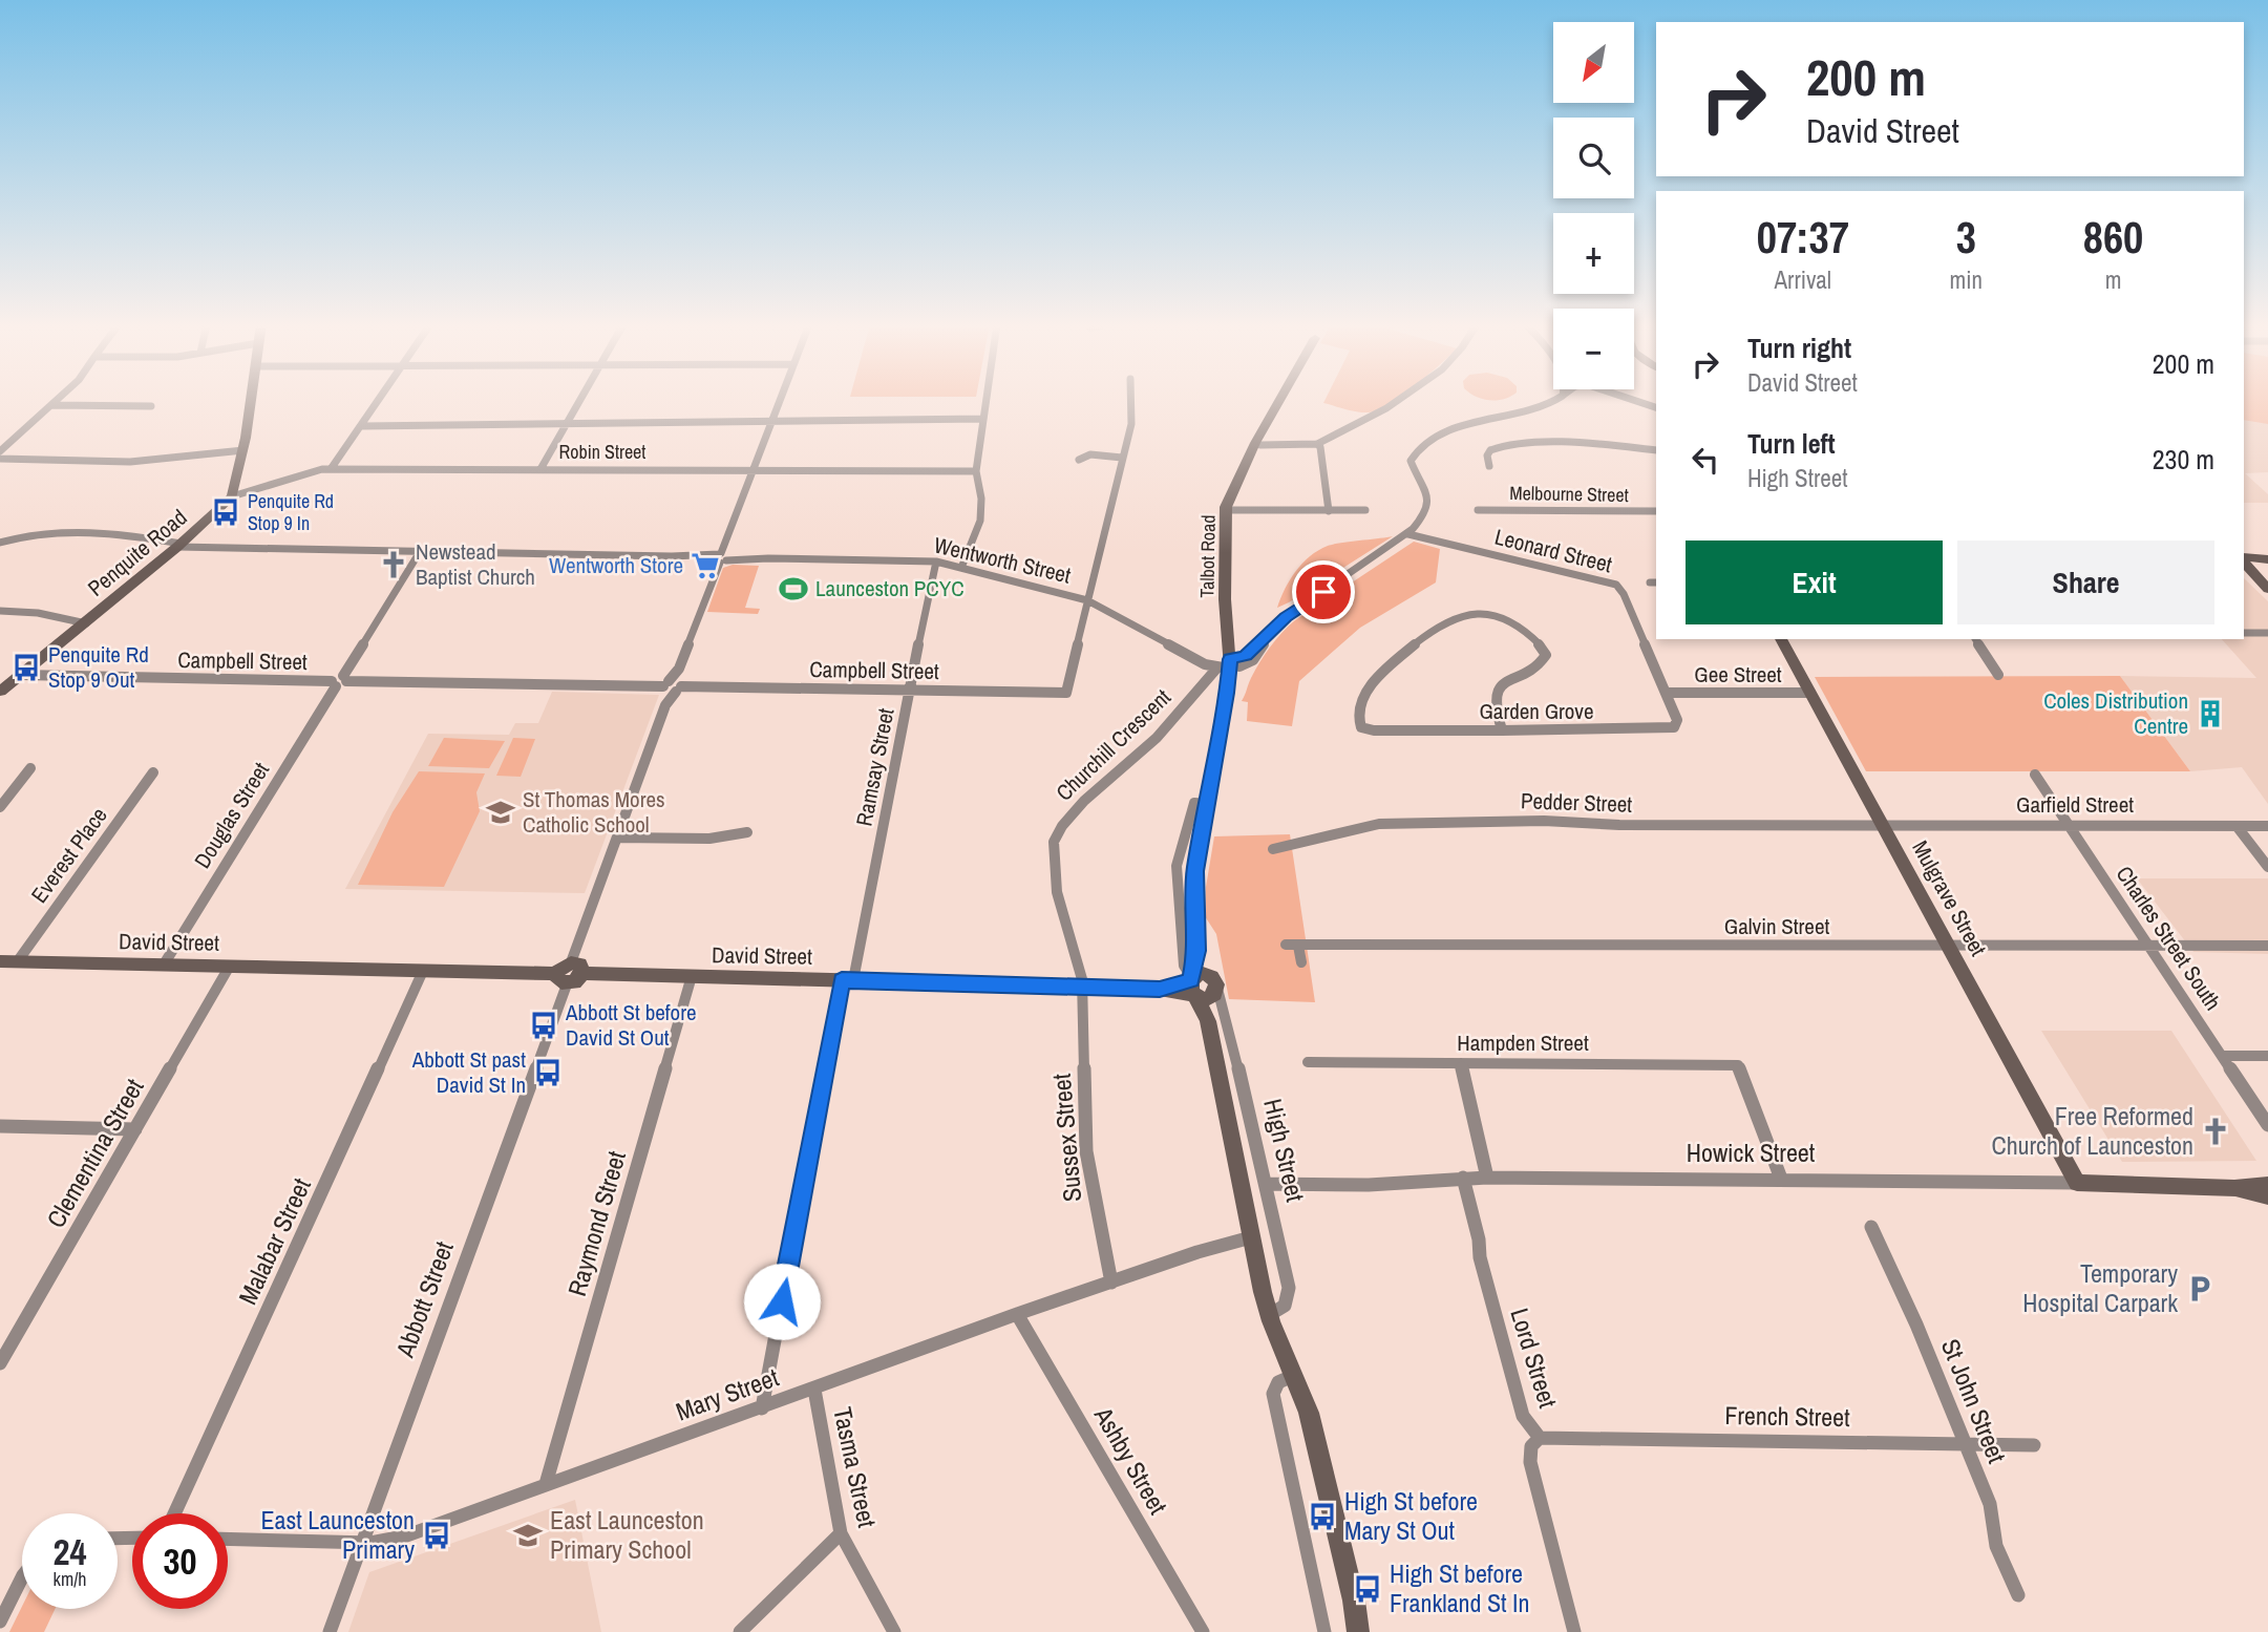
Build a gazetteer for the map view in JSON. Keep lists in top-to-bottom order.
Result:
{
  "streets": {
    "street": [
      "Robin Street",
      "Melbourne Street",
      "Leonard Street",
      "Penquite Road",
      "Talbot Road",
      "Wentworth Street",
      "Campbell Street",
      "Gee Street",
      "Garden Grove",
      "Churchill Crescent",
      "Ramsay Street",
      "Pedder Street",
      "Garfield Street",
      "Douglas Street",
      "Everest Place",
      "Mulgrave Street",
      "Galvin Street",
      "Charles Street South",
      "David Street",
      "Hampden Street",
      "Sussex Street",
      "High Street",
      "Clementina Street",
      "Howick Street",
      "Raymond Street",
      "Malabar Street",
      "Abbott Street",
      "Lord Street",
      "Mary Street",
      "St John Street",
      "French Street",
      "Ashby Street",
      "Tasma Street"
    ]
  },
  "crossings": [
    ["Robin Street", "Penquite Road"],
    ["Leonard Street", "Gee Street"],
    ["Leonard Street", "Garden Grove"],
    ["Leonard Street", "Churchill Crescent"],
    ["Penquite Road", "Wentworth Street"],
    ["Penquite Road", "Campbell Street"],
    ["Talbot Road", "Wentworth Street"],
    ["Talbot Road", "Churchill Crescent"],
    ["Talbot Road", "High Street"],
    ["Wentworth Street", "Campbell Street"],
    ["Wentworth Street", "Churchill Crescent"],
    ["Wentworth Street", "Ramsay Street"],
    ["Wentworth Street", "High Street"],
    ["Campbell Street", "Ramsay Street"],
    ["Campbell Street", "Douglas Street"],
    ["Gee Street", "Garden Grove"],
    ["Gee Street", "Mulgrave Street"],
    ["Churchill Crescent", "David Street"],
    ["Churchill Crescent", "Sussex Street"],
    ["Churchill Crescent", "High Street"],
    ["Ramsay Street", "David Street"],
    ["Ramsay Street", "Mary Street"],
    ["Pedder Street", "Garfield Street"],
    ["Pedder Street", "Mulgrave Street"],
    ["Garfield Street", "Mulgrave Street"],
    ["Garfield Street", "Charles Street South"],
    ["Douglas Street", "David Street"],
    ["Everest Place", "David Street"],
    ["Mulgrave Street", "Galvin Street"],
    ["Mulgrave Street", "Howick Street"],
    ["Galvin Street", "Charles Street South"],
    ["David Street", "Sussex Street"],
    ["David Street", "High Street"],
    ["David Street", "Clementina Street"],
    ["David Street", "Raymond Street"],
    ["David Street", "Malabar Street"],
    ["David Street", "Abbott Street"],
    ["Hampden Street", "Howick Street"],
    ["Sussex Street", "Mary Street"],
    ["High Street", "Howick Street"],
    ["High Street", "Mary Street"],
    ["Howick Street", "Lord Street"],
    ["Raymond Street", "Mary Street"],
    ["Abbott Street", "Mary Street"],
    ["Lord Street", "French Street"],
    ["Mary Street", "Ashby Street"],
    ["Mary Street", "Tasma Street"],
    ["St John Street", "French Street"]
  ],
  "places": {
    "bus stop": [
      "Penquite Rd Stop 9 In",
      "Penquite Rd Stop 9 Out",
      "Abbott St before David St Out",
      "Abbott St past David St In",
      "High St before Mary St Out",
      "East Launceston Primary",
      "High St before Frankland St In"
    ],
    "church": ["Newstead Baptist Church", "Free Reformed Church of Launceston"],
    "supermarket": ["Wentworth Store"],
    "sports": ["Launceston PCYC"],
    "building": ["Coles Distribution Centre"],
    "school or university": ["St Thomas Mores Catholic School", "East Launceston Primary School"],
    "parking": ["Temporary Hospital Carpark"]
  },
  "north": "bottom left",
  "page": {
    "map_buttons": ["+", "−"],
    "turn": ["200 m", "David Street"],
    "eta": [
      "07:37",
      "Arrival",
      "3",
      "min",
      "860",
      "m"
    ],
    "list": [
      {
        "name": "Turn right",
        "note": "David Street",
        "value": "200 m"
      },
      {
        "name": "Turn left",
        "note": "High Street",
        "value": "230 m"
      }
    ],
    "buttons": ["Exit", "Share"],
    "speed": "24 km/h",
    "limit": "30"
  }
}
